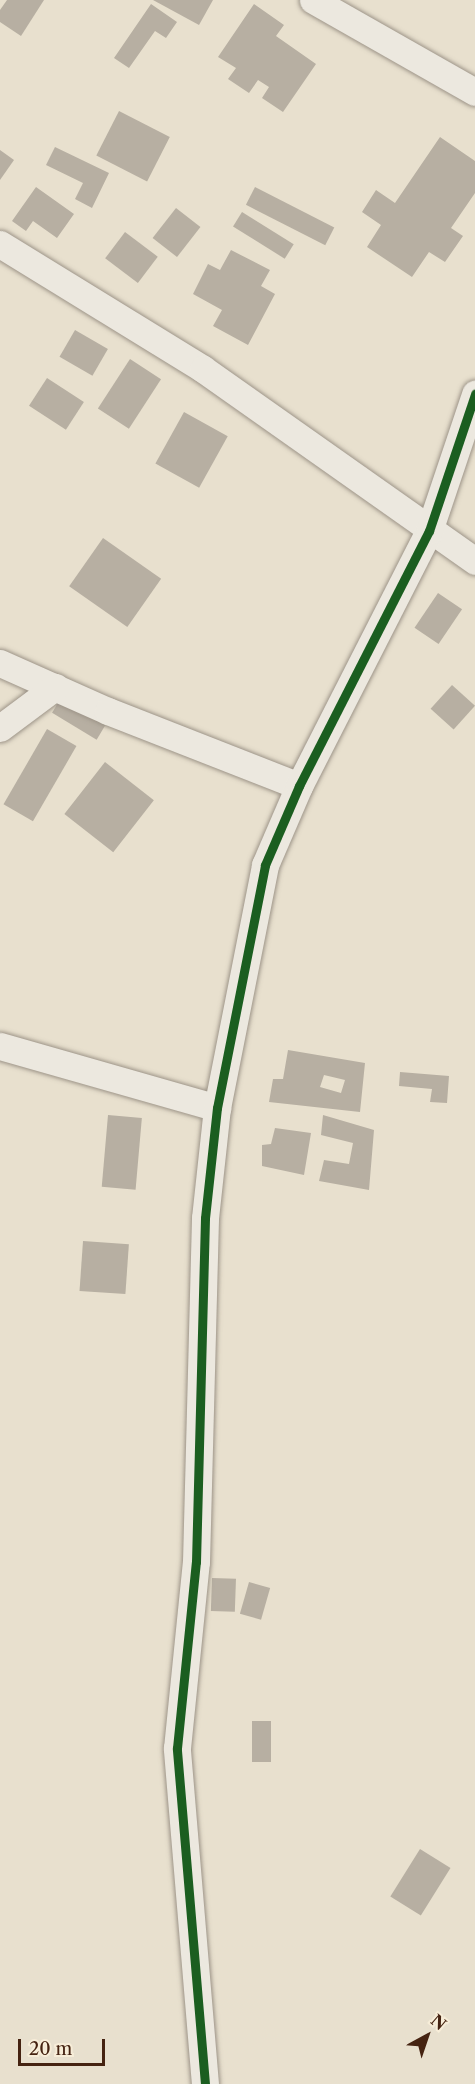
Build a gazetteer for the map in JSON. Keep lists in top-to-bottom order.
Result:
{
  "scale_bar": "20 m",
  "north": "top right"
}
